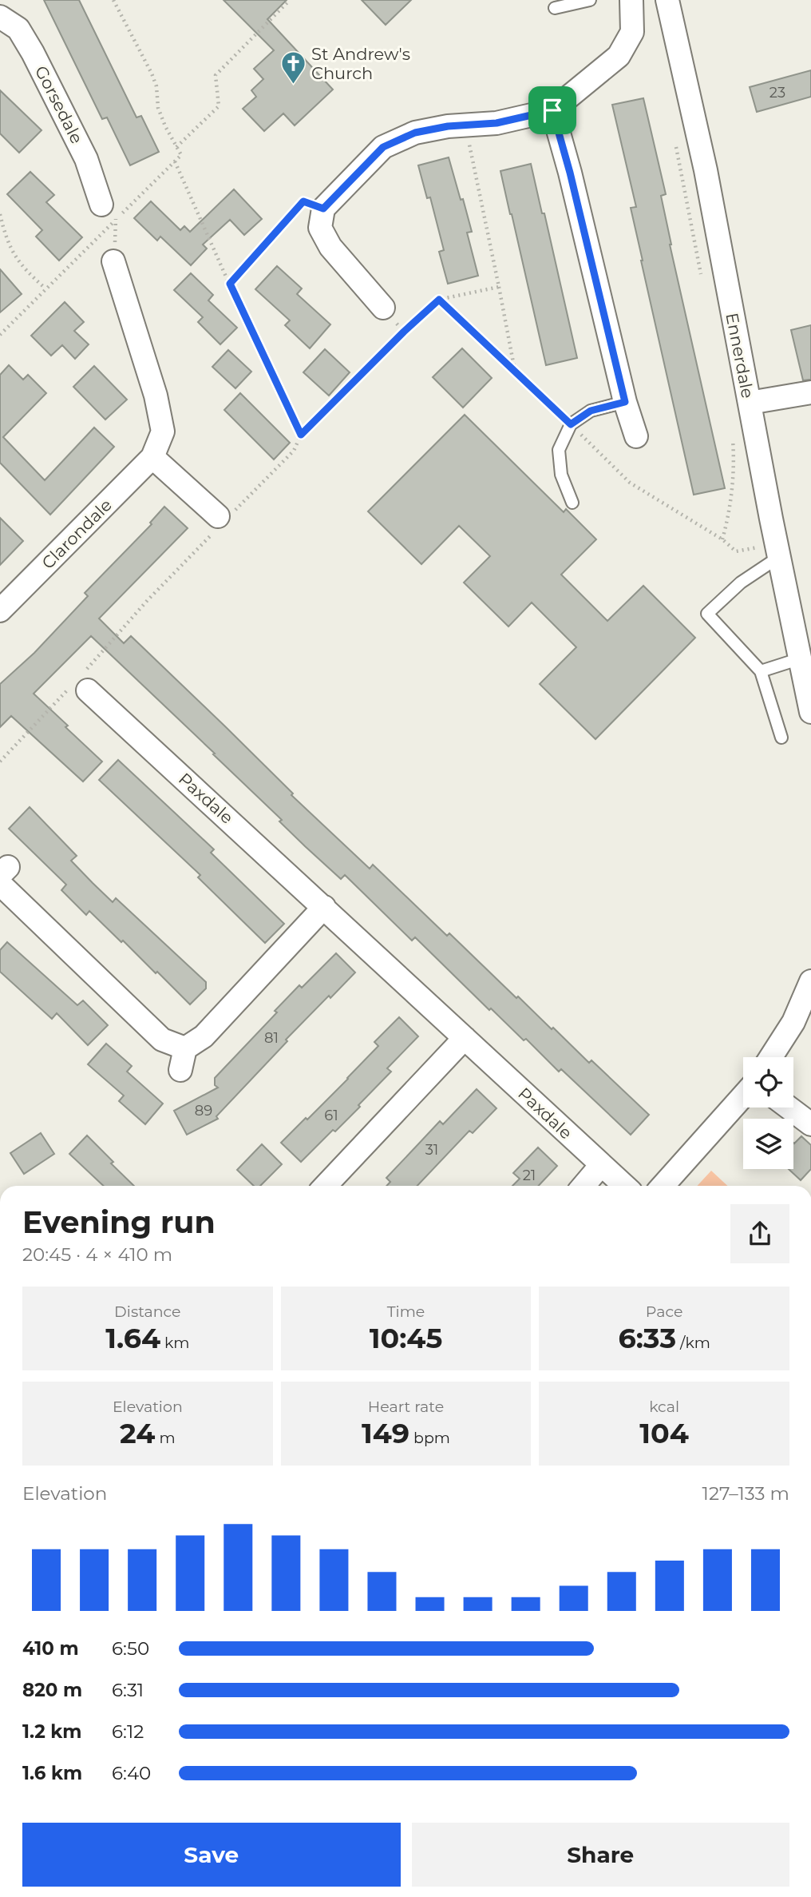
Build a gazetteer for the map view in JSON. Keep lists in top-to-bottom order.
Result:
{
  "streets": {
    "street": [
      "Gorsedale",
      "Ennerdale",
      "Clarondale",
      "Paxdale"
    ]
  },
  "places": {
    "church": ["St Andrew's Church"]
  },
  "house_numbers": [
    "23",
    "81",
    "89",
    "61",
    "31",
    "21"
  ],
  "page": {
    "heading": ["Evening run", "20:45 · 4 × 410 m"],
    "stats": [
      ["Distance", "1.64 km"],
      ["Time", "10:45"],
      ["Pace", "6:33 /km"],
      ["Elevation", "24 m"],
      ["Heart rate", "149 bpm"],
      ["kcal", "104"]
    ],
    "chart": ["Elevation", "127–133 m"],
    "list": [
      {
        "name": "410 m",
        "note": "6:50"
      },
      {
        "name": "820 m",
        "note": "6:31"
      },
      {
        "name": "1.2 km",
        "note": "6:12"
      },
      {
        "name": "1.6 km",
        "note": "6:40"
      }
    ],
    "buttons": ["Save", "Share"]
  }
}
